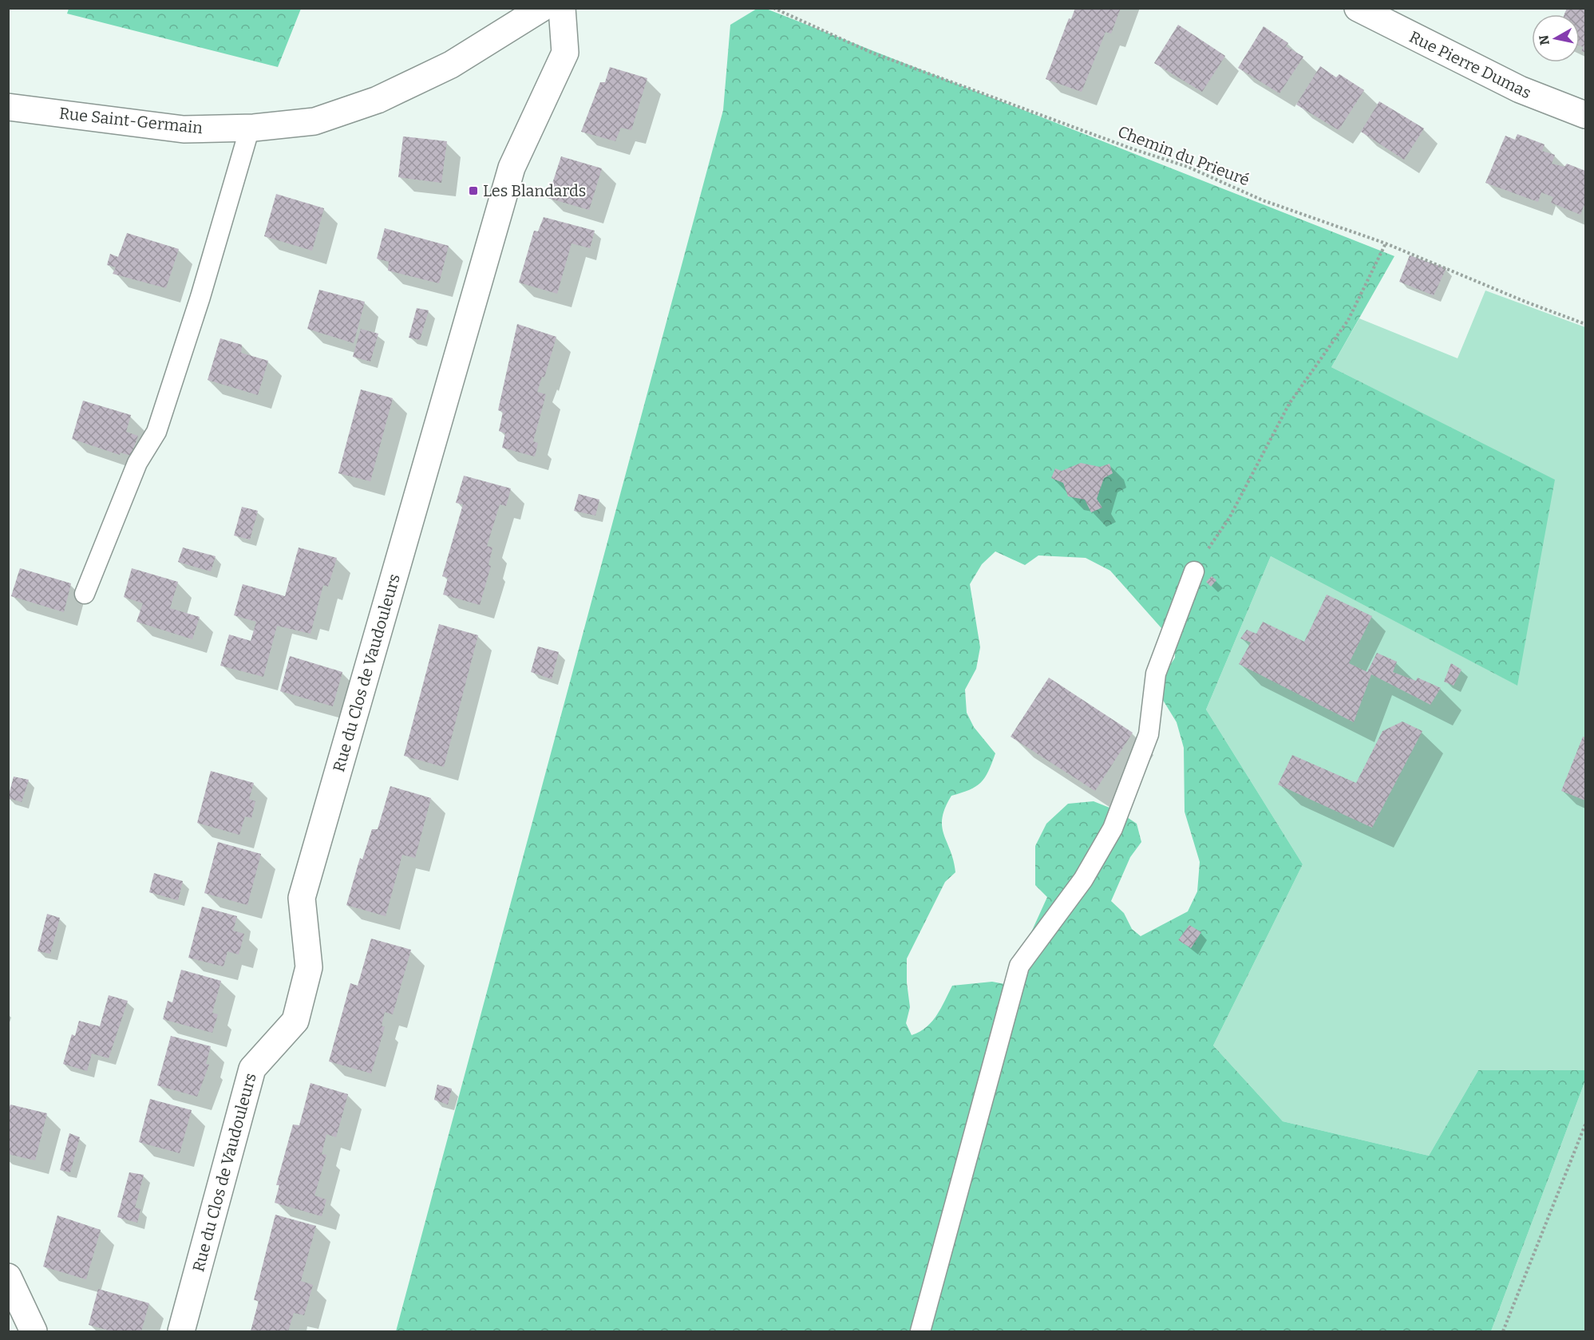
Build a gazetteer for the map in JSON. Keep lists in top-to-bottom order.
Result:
{
  "streets": {
    "street": ["Rue Pierre Dumas", "Rue Saint-Germain", "Rue du Clos de Vaudouleurs"],
    "path": ["Chemin du Prieuré"]
  },
  "places": {
    "transit": ["Les Blandards"]
  },
  "north": "left"
}
